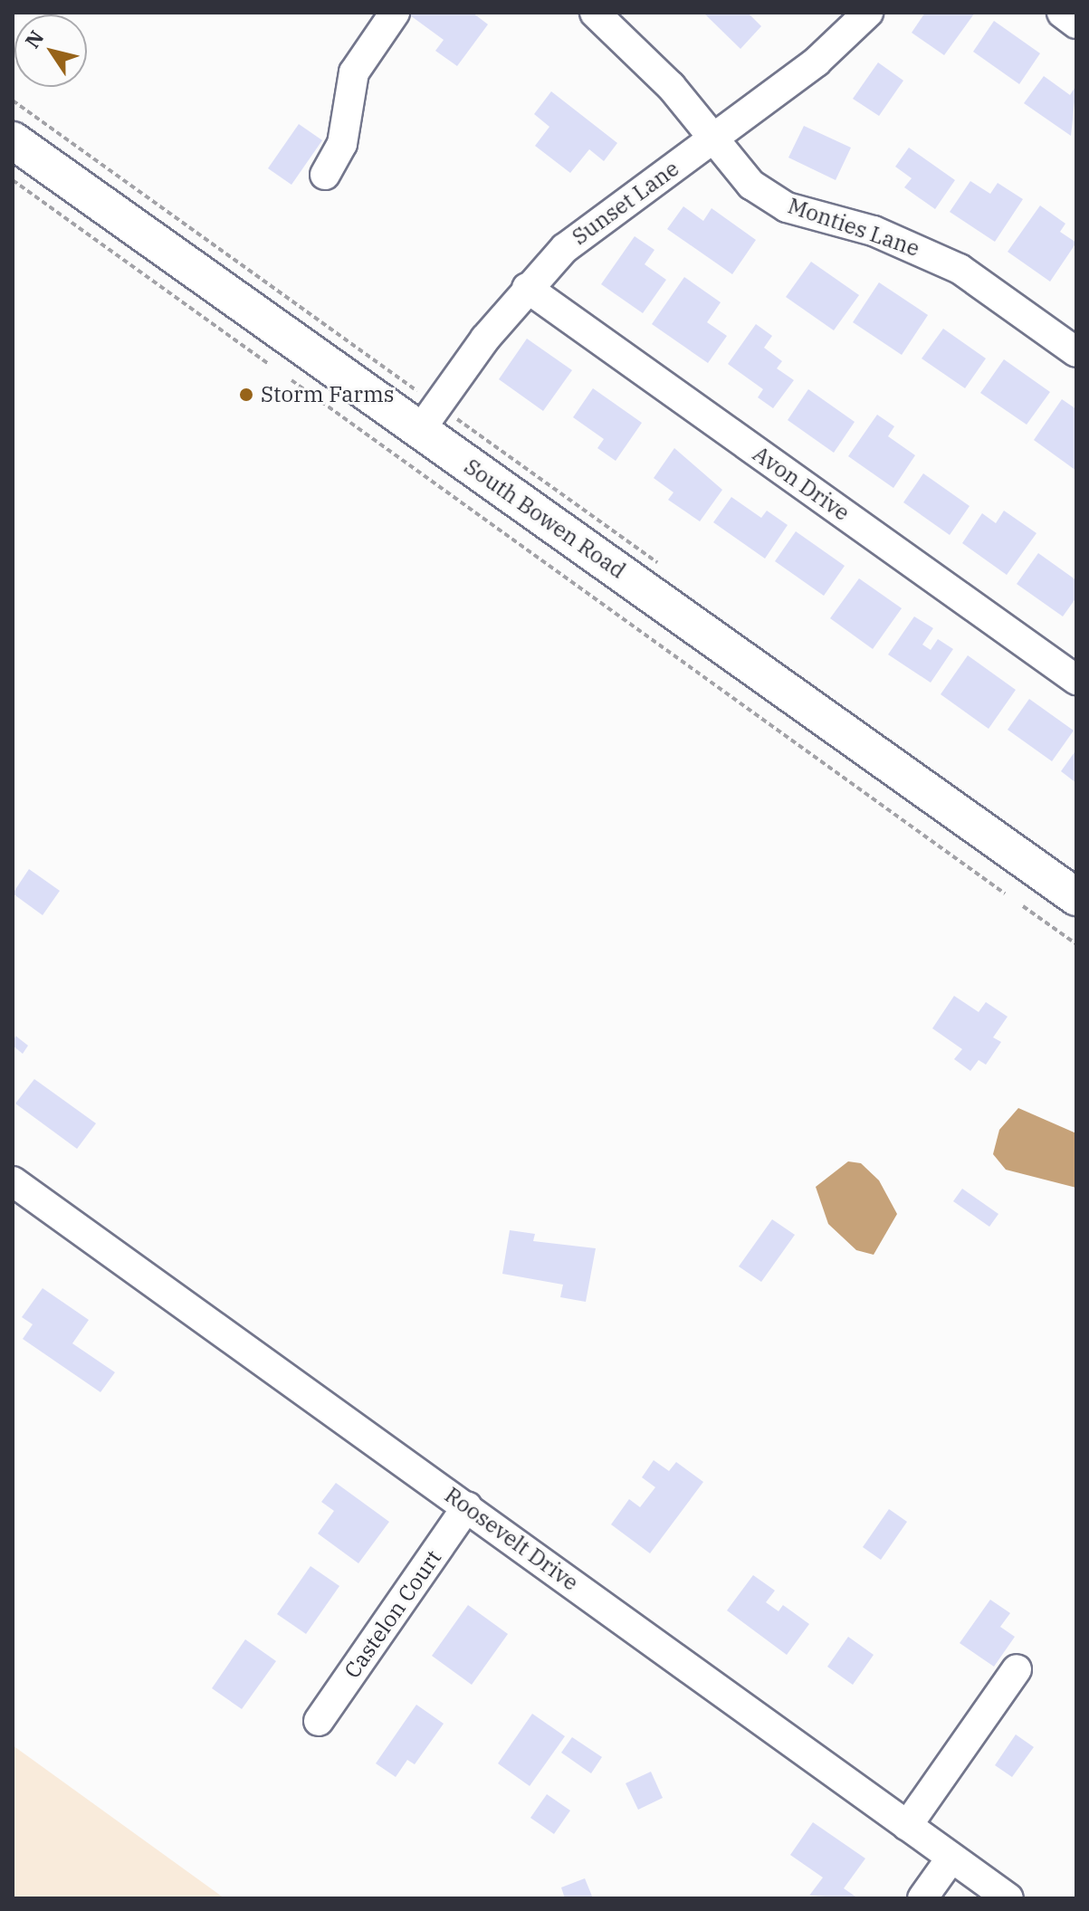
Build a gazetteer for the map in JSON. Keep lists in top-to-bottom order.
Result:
{
  "streets": {
    "main road": ["South Bowen Road"],
    "street": [
      "Sunset Lane",
      "Monties Lane",
      "Avon Drive",
      "Roosevelt Drive",
      "Castelon Court"
    ]
  },
  "crossings": [
    ["Sunset Lane", "Monties Lane"],
    ["Sunset Lane", "Avon Drive"],
    ["Sunset Lane", "South Bowen Road"],
    ["Roosevelt Drive", "Castelon Court"]
  ],
  "places": ["Storm Farms"],
  "north": "top left"
}
